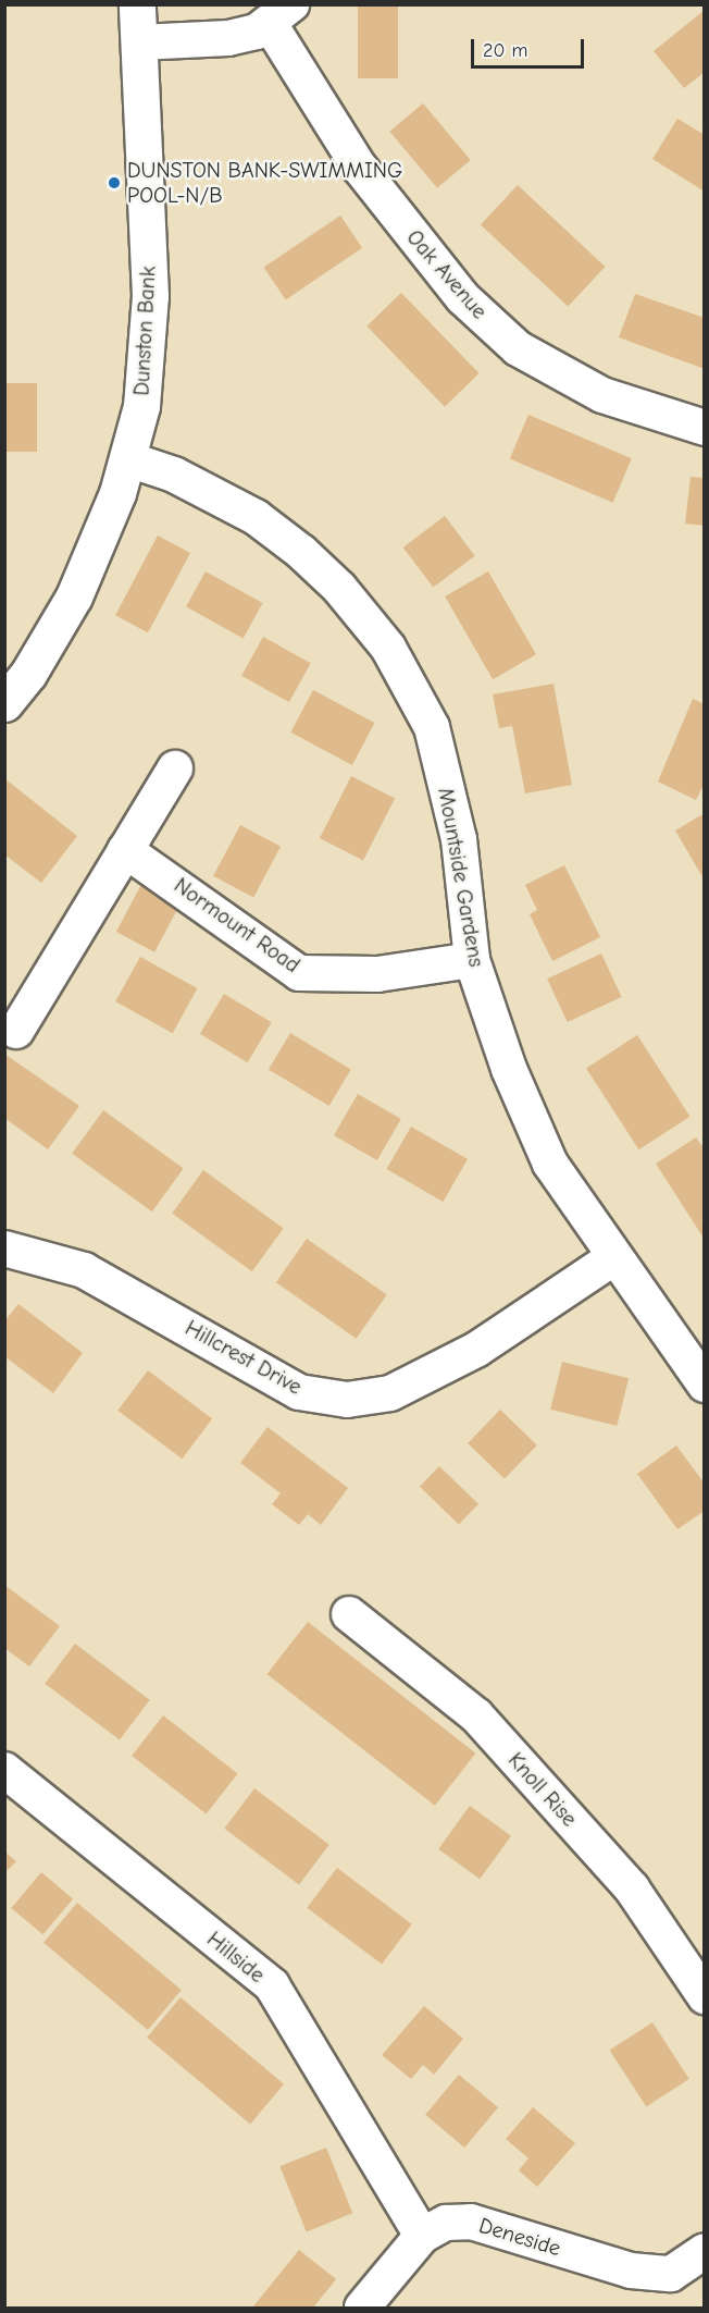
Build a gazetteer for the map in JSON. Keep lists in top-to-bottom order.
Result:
{
  "streets": {
    "street": [
      "Oak Avenue",
      "Dunston Bank",
      "Mountside Gardens",
      "Normount Road",
      "Hillcrest Drive",
      "Knoll Rise",
      "Hillside",
      "Deneside"
    ]
  },
  "crossings": [
    ["Dunston Bank", "Mountside Gardens"],
    ["Mountside Gardens", "Normount Road"],
    ["Mountside Gardens", "Hillcrest Drive"],
    ["Hillside", "Deneside"]
  ],
  "places": ["DUNSTON BANK-SWIMMING POOL-N/B"],
  "scale_bar": "20 m"
}
